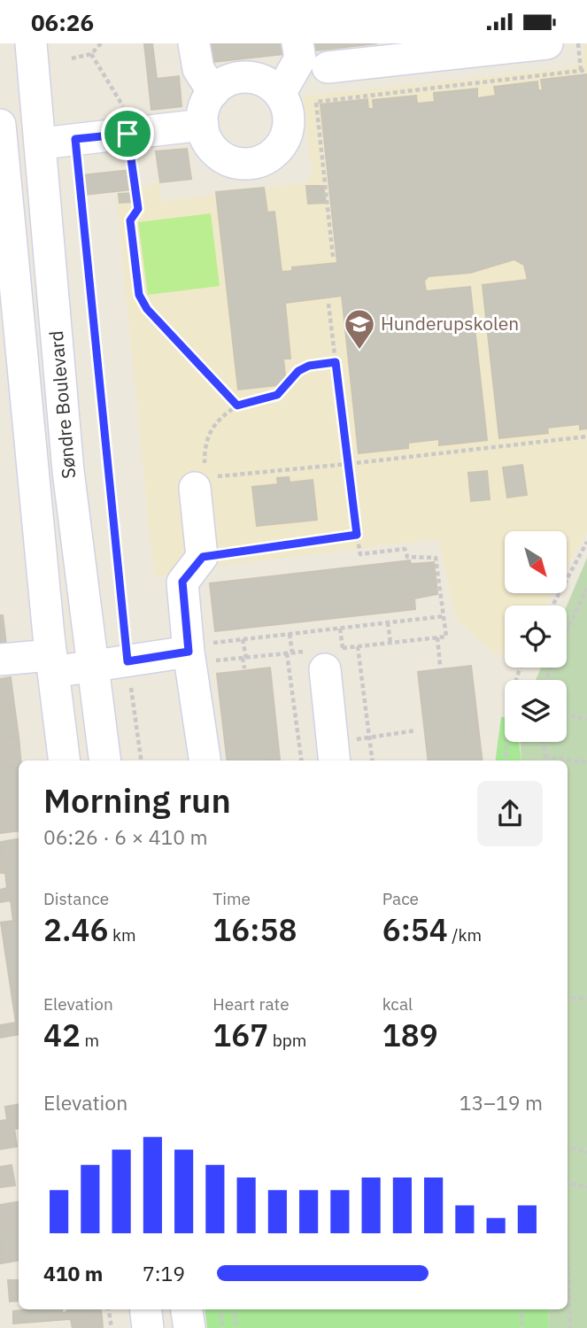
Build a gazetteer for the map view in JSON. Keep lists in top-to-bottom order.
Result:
{
  "streets": {
    "street": ["Søndre Boulevard"]
  },
  "places": {
    "school or university": ["Hunderupskolen"]
  },
  "north": "bottom right",
  "page": {
    "status": "06:26",
    "heading": ["Morning run", "06:26 · 6 × 410 m"],
    "stats": [
      ["Distance", "2.46 km"],
      ["Time", "16:58"],
      ["Pace", "6:54 /km"],
      ["Elevation", "42 m"],
      ["Heart rate", "167 bpm"],
      ["kcal", "189"]
    ],
    "chart": ["Elevation", "13–19 m"],
    "list": [
      {
        "name": "410 m",
        "note": "7:19"
      }
    ]
  }
}
